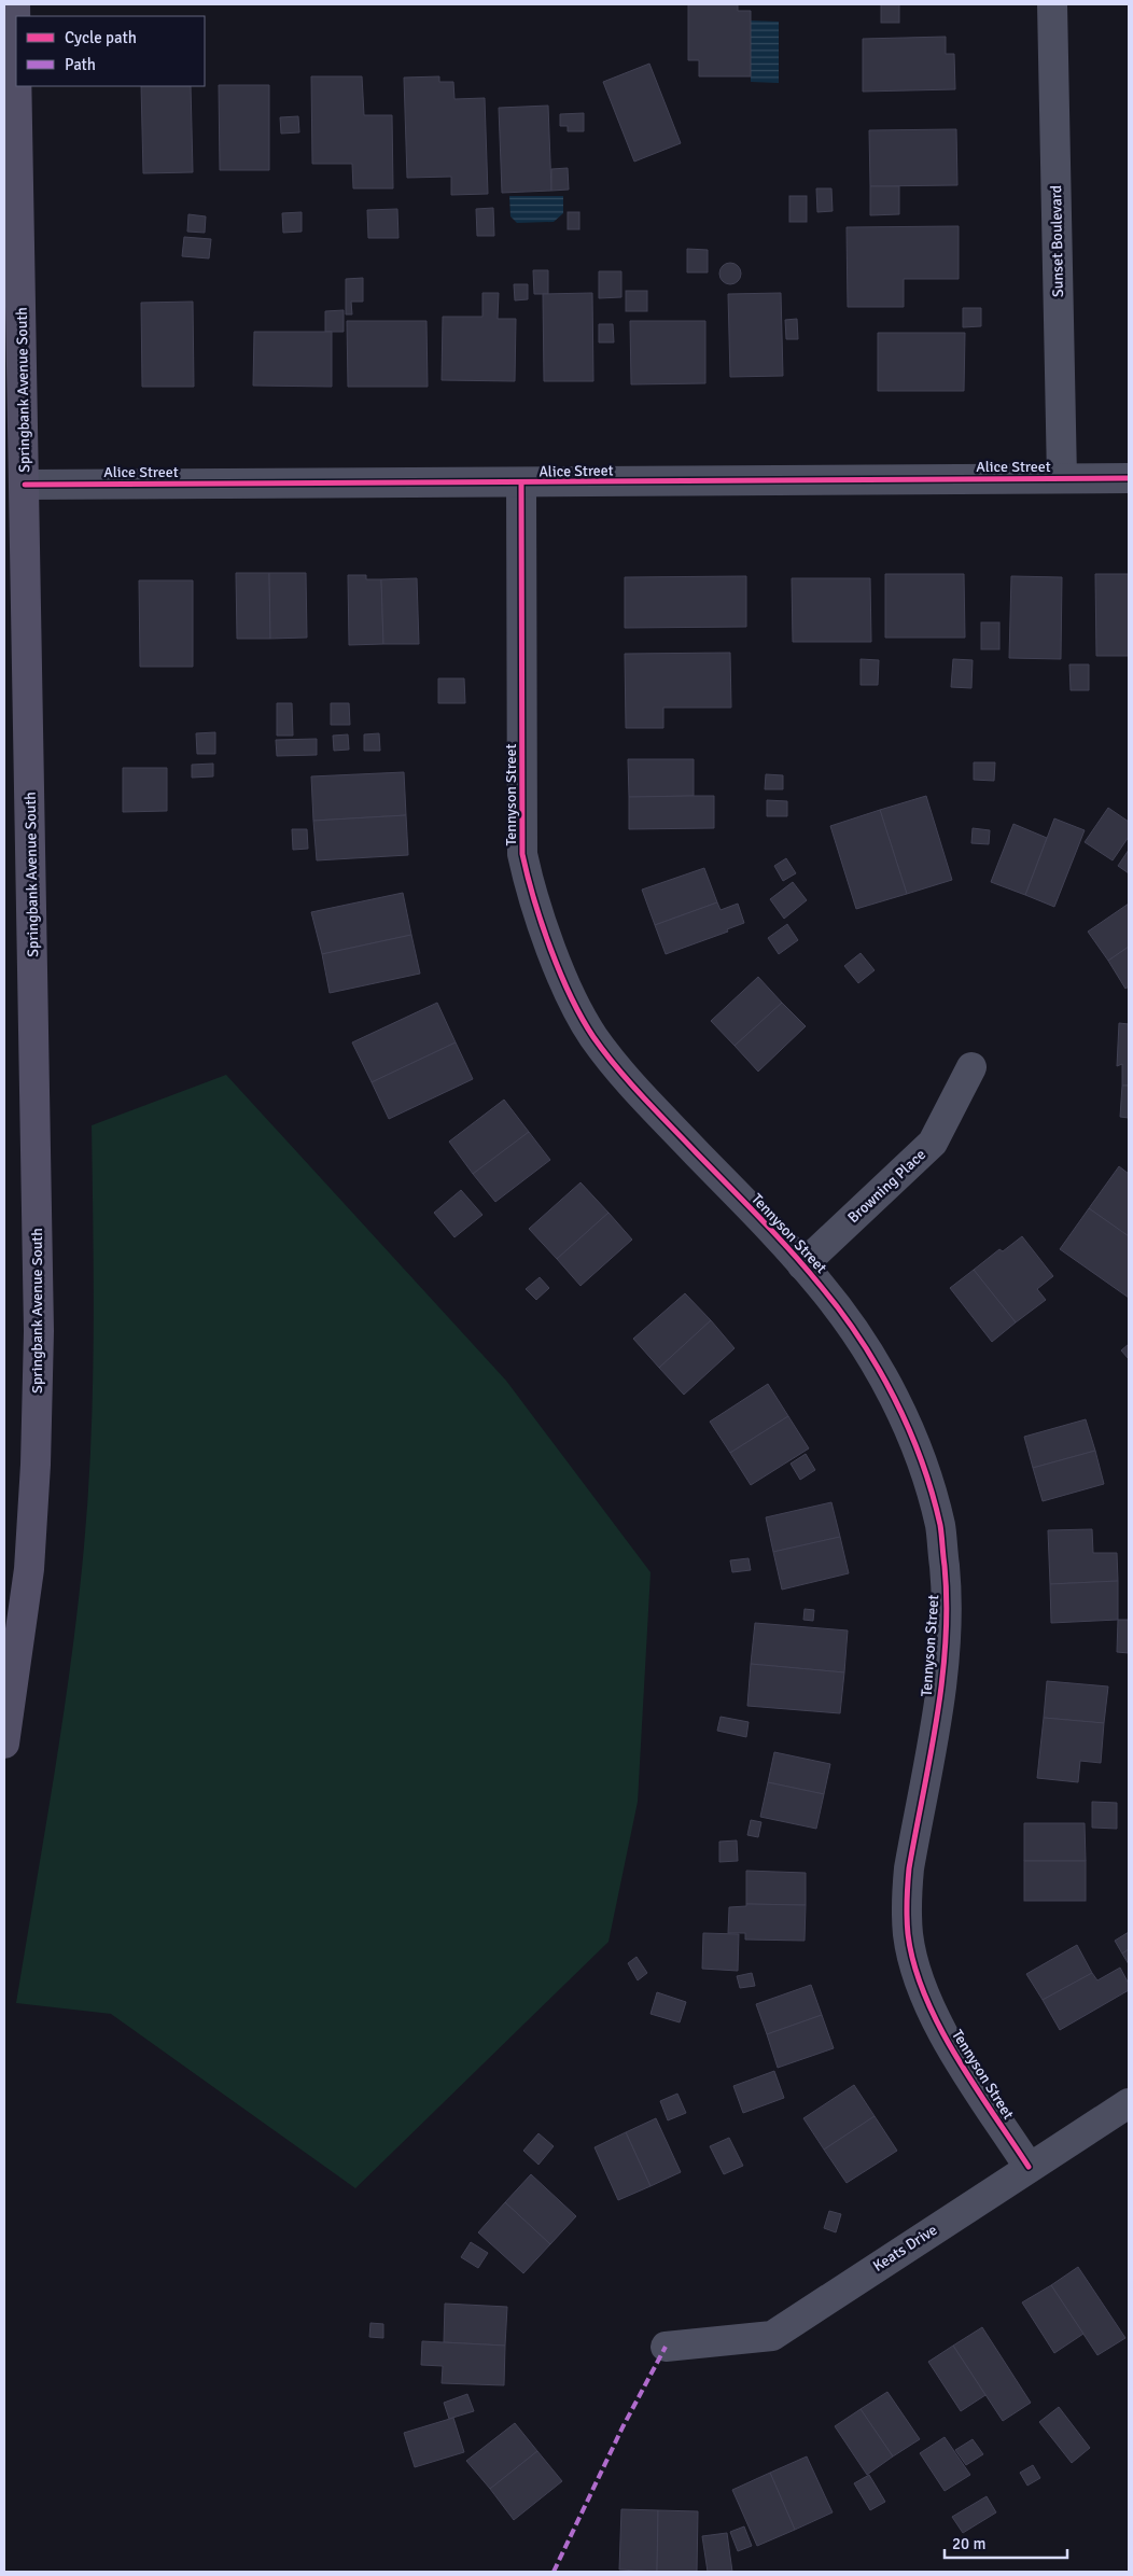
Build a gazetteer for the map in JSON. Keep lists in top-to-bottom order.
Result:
{
  "streets": {
    "main road": ["Springbank Avenue South"],
    "street": [
      "Sunset Boulevard",
      "Alice Street",
      "Tennyson Street",
      "Browning Place",
      "Keats Drive"
    ]
  },
  "crossings": [
    ["Sunset Boulevard", "Alice Street"],
    ["Springbank Avenue South", "Alice Street"],
    ["Alice Street", "Tennyson Street"],
    ["Tennyson Street", "Browning Place"],
    ["Tennyson Street", "Keats Drive"]
  ],
  "legend": ["Cycle path", "Path"],
  "scale_bar": "20 m"
}
